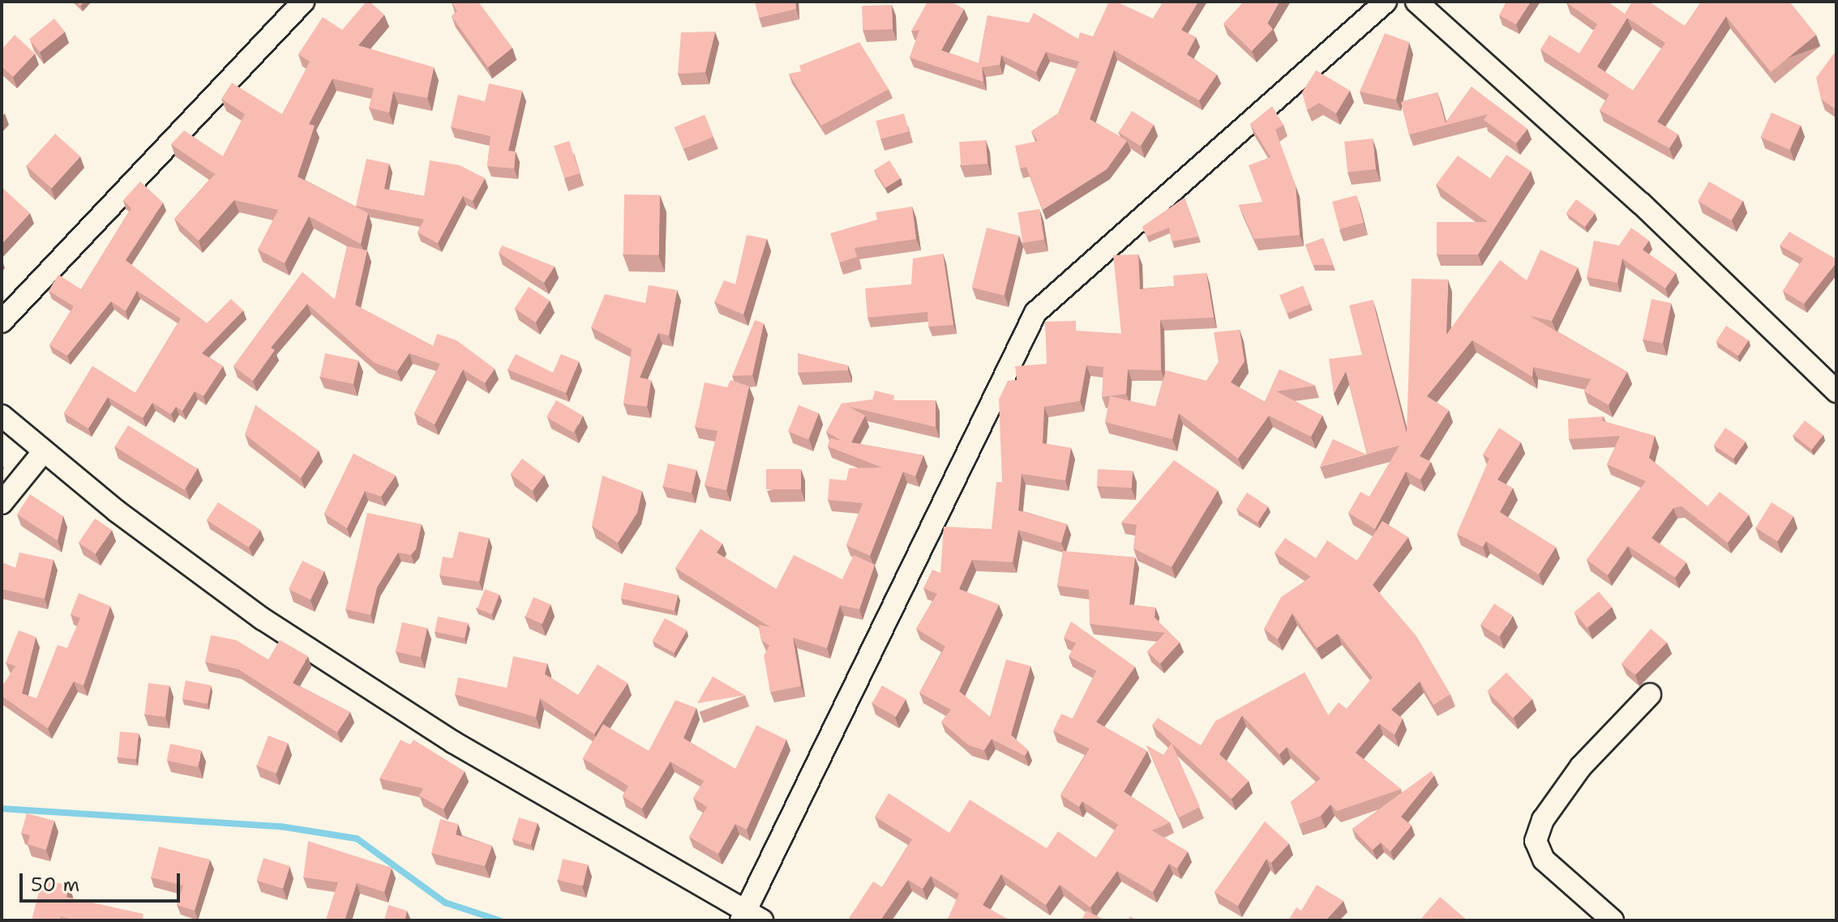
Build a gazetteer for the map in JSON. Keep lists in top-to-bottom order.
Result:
{
  "scale_bar": "50 m"
}
